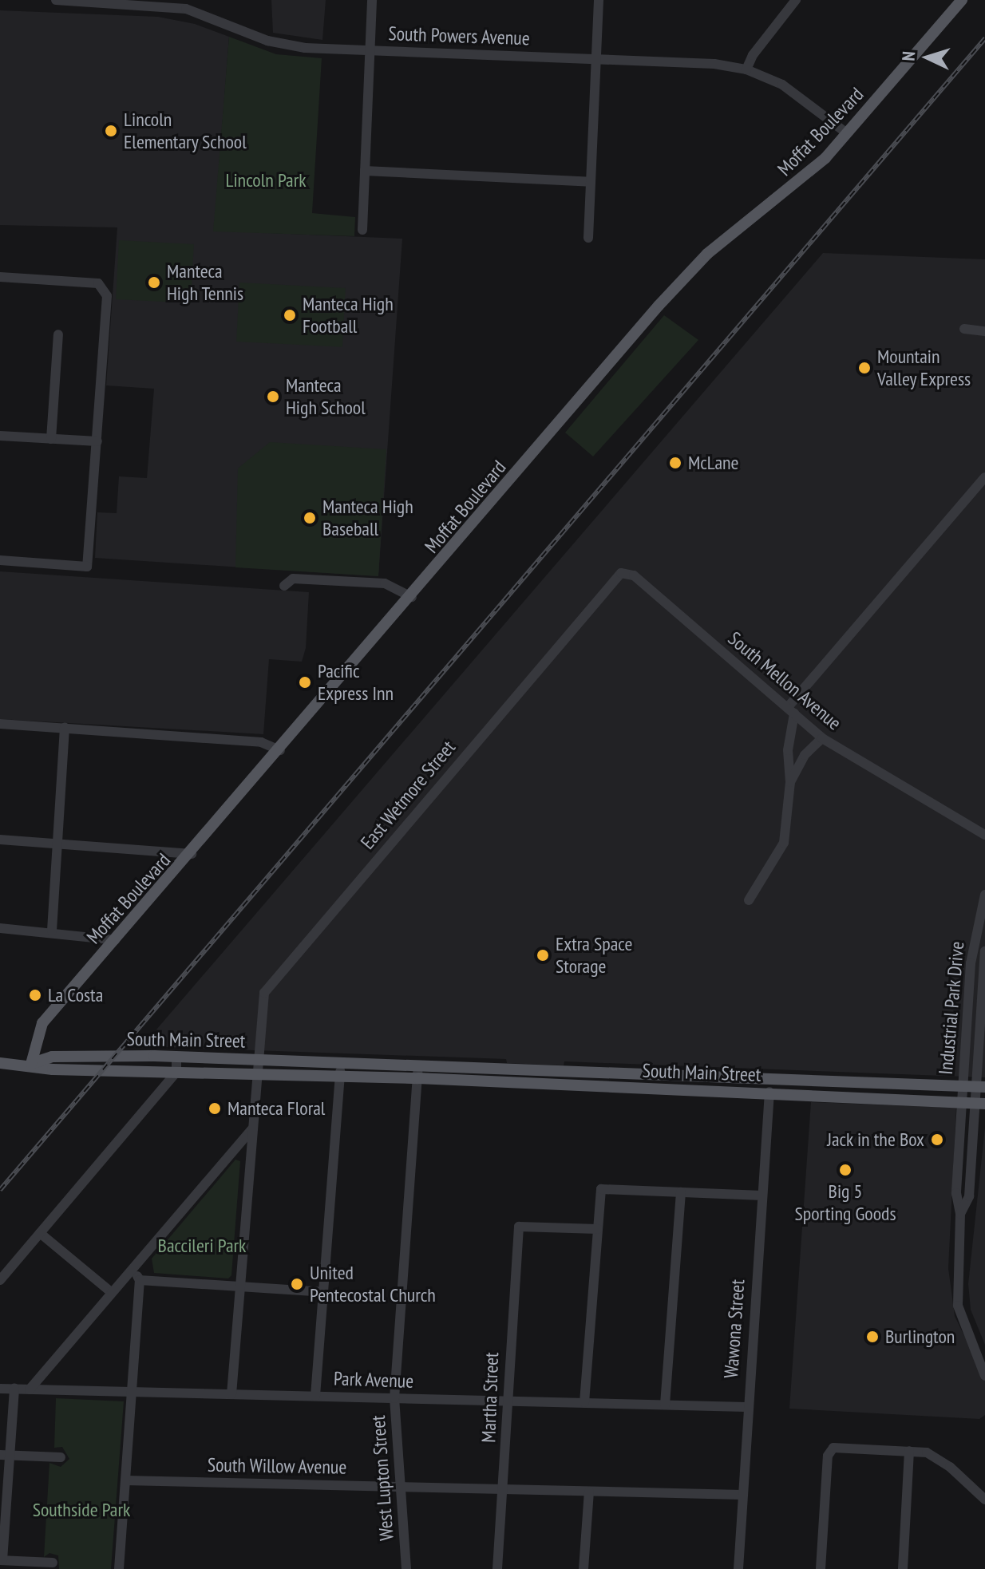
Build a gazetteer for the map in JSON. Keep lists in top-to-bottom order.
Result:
{
  "streets": {
    "main road": ["Moffat Boulevard", "South Main Street"],
    "street": [
      "South Powers Avenue",
      "South Mellon Avenue",
      "East Wetmore Street",
      "Industrial Park Drive",
      "Wawona Street",
      "Park Avenue",
      "Martha Street",
      "South Willow Avenue",
      "West Lupton Street"
    ]
  },
  "crossings": [
    ["South Powers Avenue", "Moffat Boulevard"],
    ["Moffat Boulevard", "South Main Street"],
    ["South Mellon Avenue", "East Wetmore Street"],
    ["East Wetmore Street", "South Main Street"],
    ["East Wetmore Street", "Park Avenue"],
    ["Industrial Park Drive", "South Main Street"],
    ["South Main Street", "Wawona Street"],
    ["South Main Street", "West Lupton Street"],
    ["Wawona Street", "Park Avenue"],
    ["Wawona Street", "South Willow Avenue"],
    ["Park Avenue", "Martha Street"],
    ["Park Avenue", "West Lupton Street"],
    ["Martha Street", "South Willow Avenue"],
    ["South Willow Avenue", "West Lupton Street"]
  ],
  "parks": ["Lincoln Park", "Baccileri Park", "Southside Park"],
  "places": [
    "Lincoln Elementary School",
    "Manteca High Tennis",
    "Manteca High Football",
    "Mountain Valley Express",
    "Manteca High School",
    "McLane",
    "Manteca High Baseball",
    "Pacific Express Inn",
    "Extra Space Storage",
    "La Costa",
    "Manteca Floral",
    "Jack in the Box",
    "Big 5 Sporting Goods",
    "United Pentecostal Church",
    "Burlington"
  ],
  "north": "left"
}
